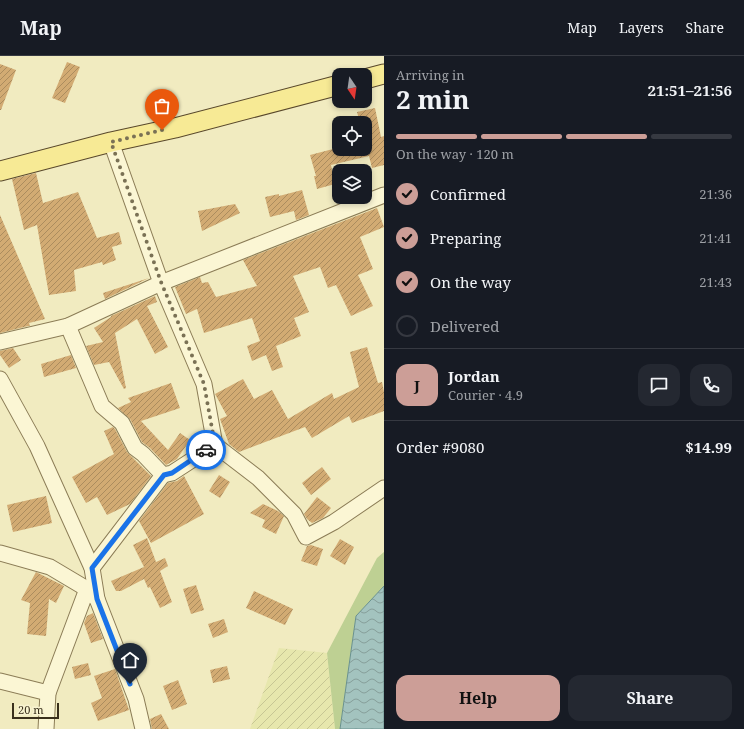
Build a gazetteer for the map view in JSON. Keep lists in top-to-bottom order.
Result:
{
  "scale_bar": "20 m",
  "north": "bottom",
  "page": {
    "header": "Map",
    "nav": ["Map", "Layers", "Share"],
    "heading": ["2 min", "Arriving in", "21:51–21:56"],
    "panel": [
      "Jordan",
      "Courier · 4.9",
      "Order #9080",
      "$14.99"
    ],
    "bar": "On the way · 120 m",
    "list": [
      ["Confirmed", "21:36"],
      ["Preparing", "21:41"],
      ["On the way", "21:43"],
      "Delivered"
    ],
    "round": "J",
    "buttons": ["Help", "Share"],
    "scale": "20 m"
  }
}
